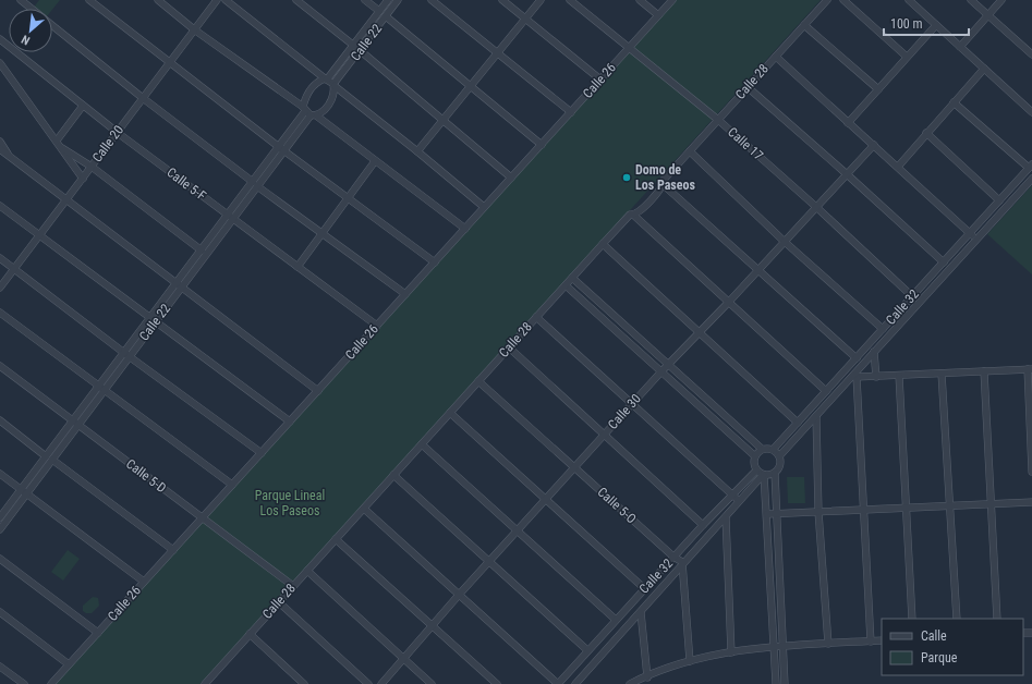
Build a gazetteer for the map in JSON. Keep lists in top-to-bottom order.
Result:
{
  "streets": {
    "street": [
      "Calle 22",
      "Calle 26",
      "Calle 28",
      "Calle 20",
      "Calle 17",
      "Calle 5-F",
      "Calle 32",
      "Calle 30",
      "Calle 5-D",
      "Calle 5-O"
    ]
  },
  "crossings": [
    ["Calle 22", "Calle 5-F"],
    ["Calle 22", "Calle 5-D"],
    ["Calle 26", "Calle 17"],
    ["Calle 26", "Calle 5-F"],
    ["Calle 26", "Calle 5-D"],
    ["Calle 28", "Calle 17"],
    ["Calle 28", "Calle 5-D"],
    ["Calle 28", "Calle 5-O"],
    ["Calle 20", "Calle 5-F"],
    ["Calle 17", "Calle 32"],
    ["Calle 17", "Calle 30"],
    ["Calle 32", "Calle 5-O"],
    ["Calle 30", "Calle 5-O"]
  ],
  "parks": ["Parque Lineal Los Paseos"],
  "places": ["Domo de Los Paseos"],
  "legend": ["Calle", "Parque"],
  "scale_bar": "100 m",
  "north": "bottom left"
}
